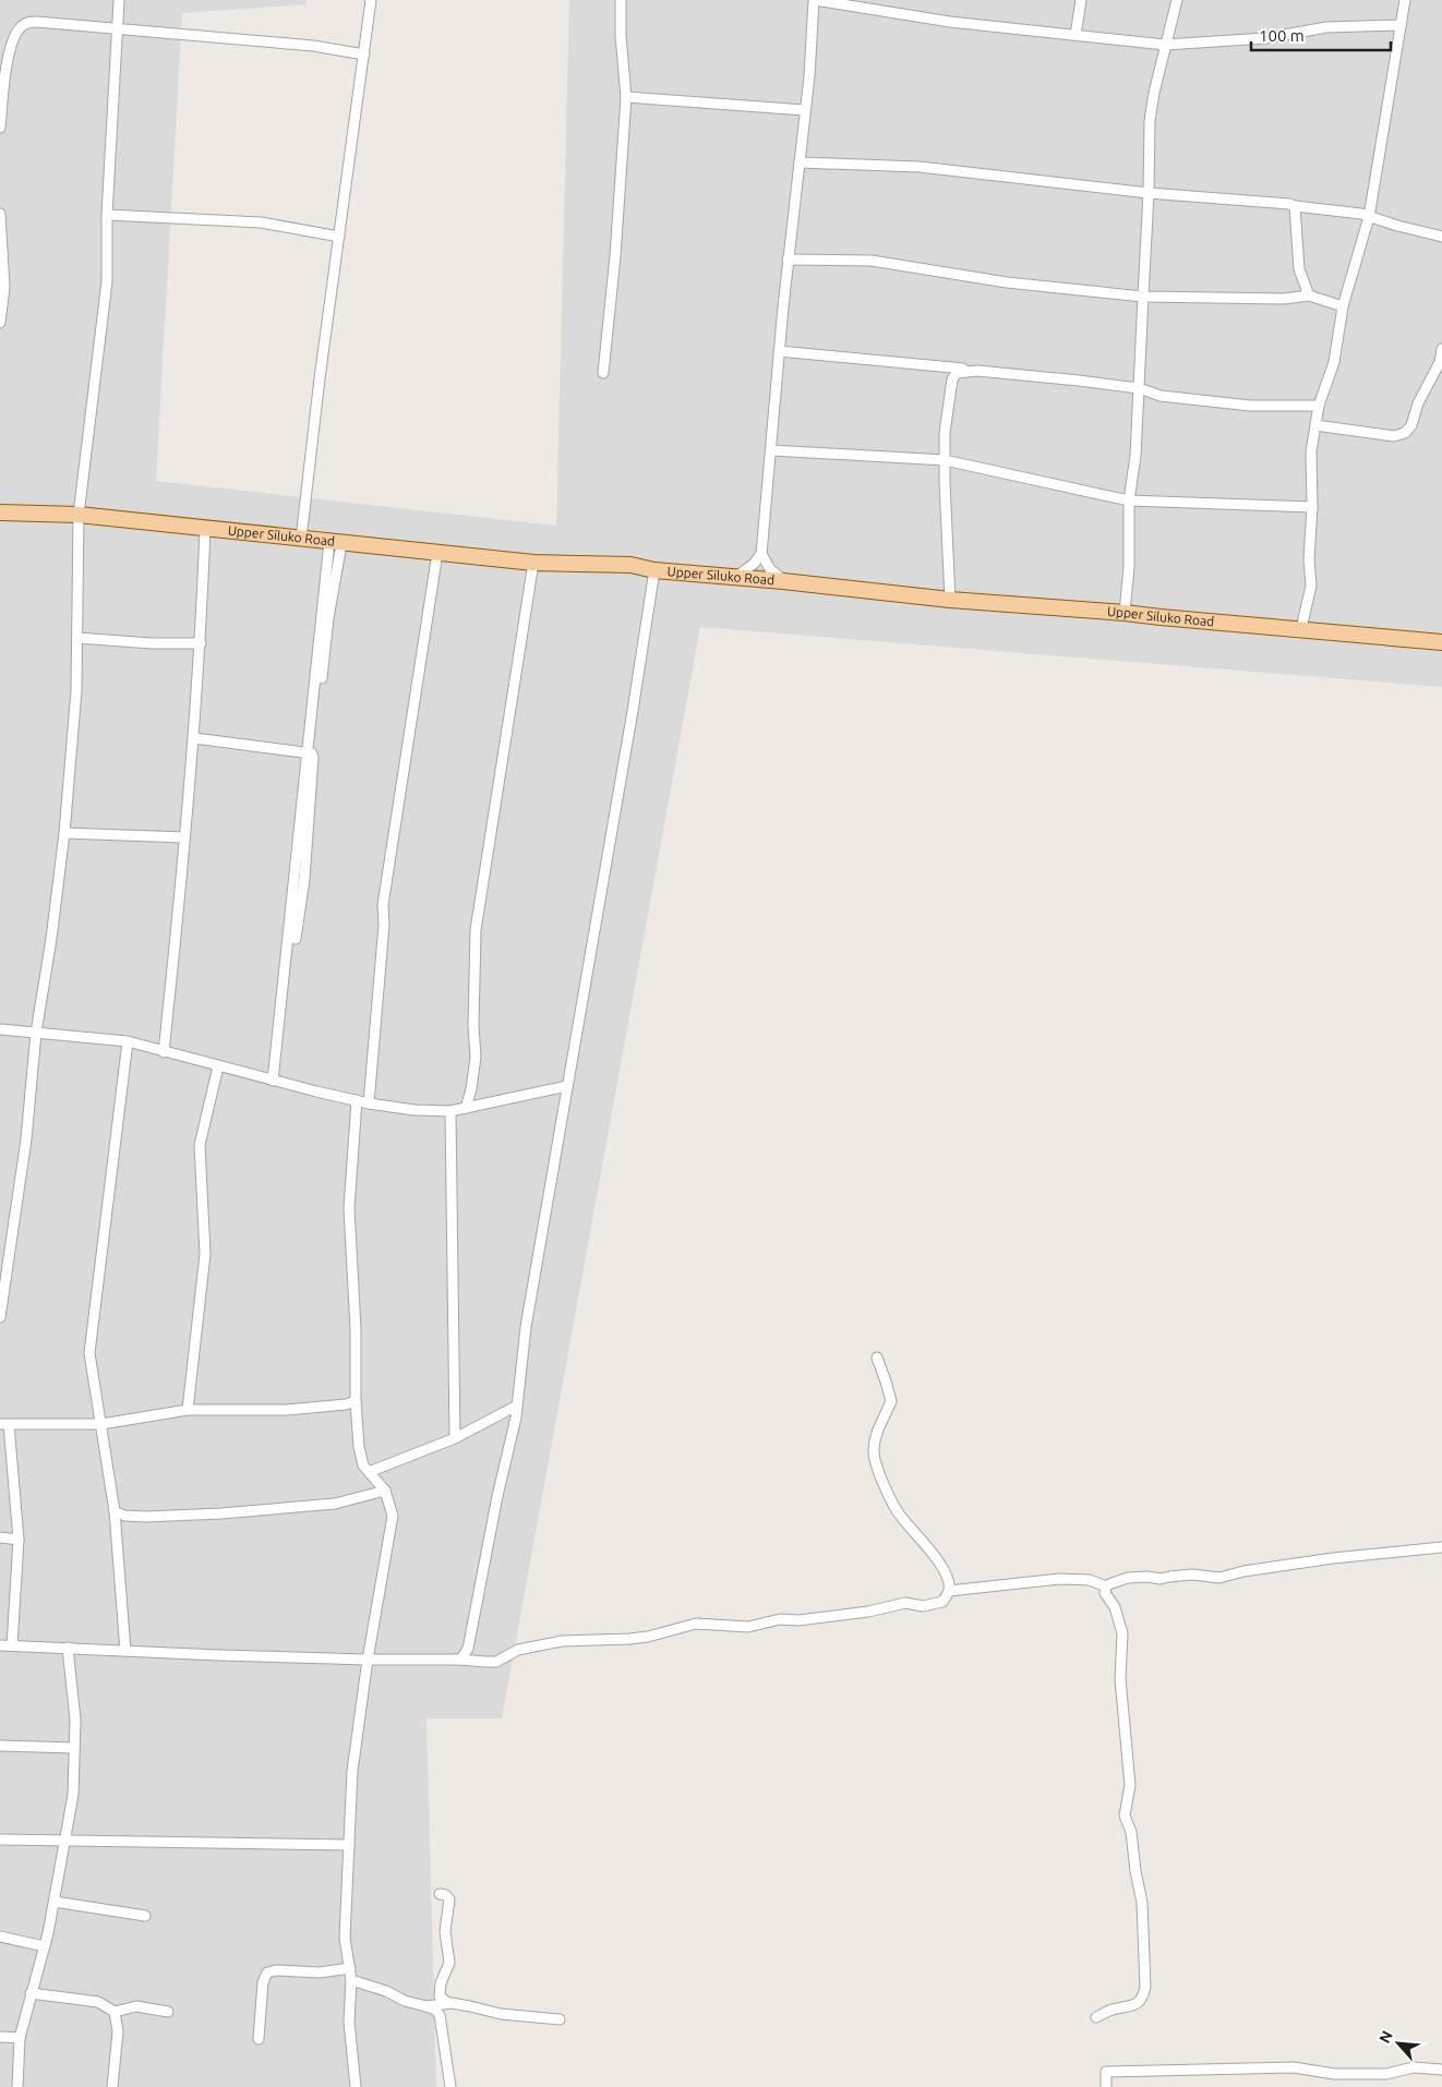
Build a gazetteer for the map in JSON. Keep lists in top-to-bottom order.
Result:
{
  "streets": {
    "main road": ["Upper Siluko Road"]
  },
  "scale_bar": "100 m",
  "north": "top left"
}
